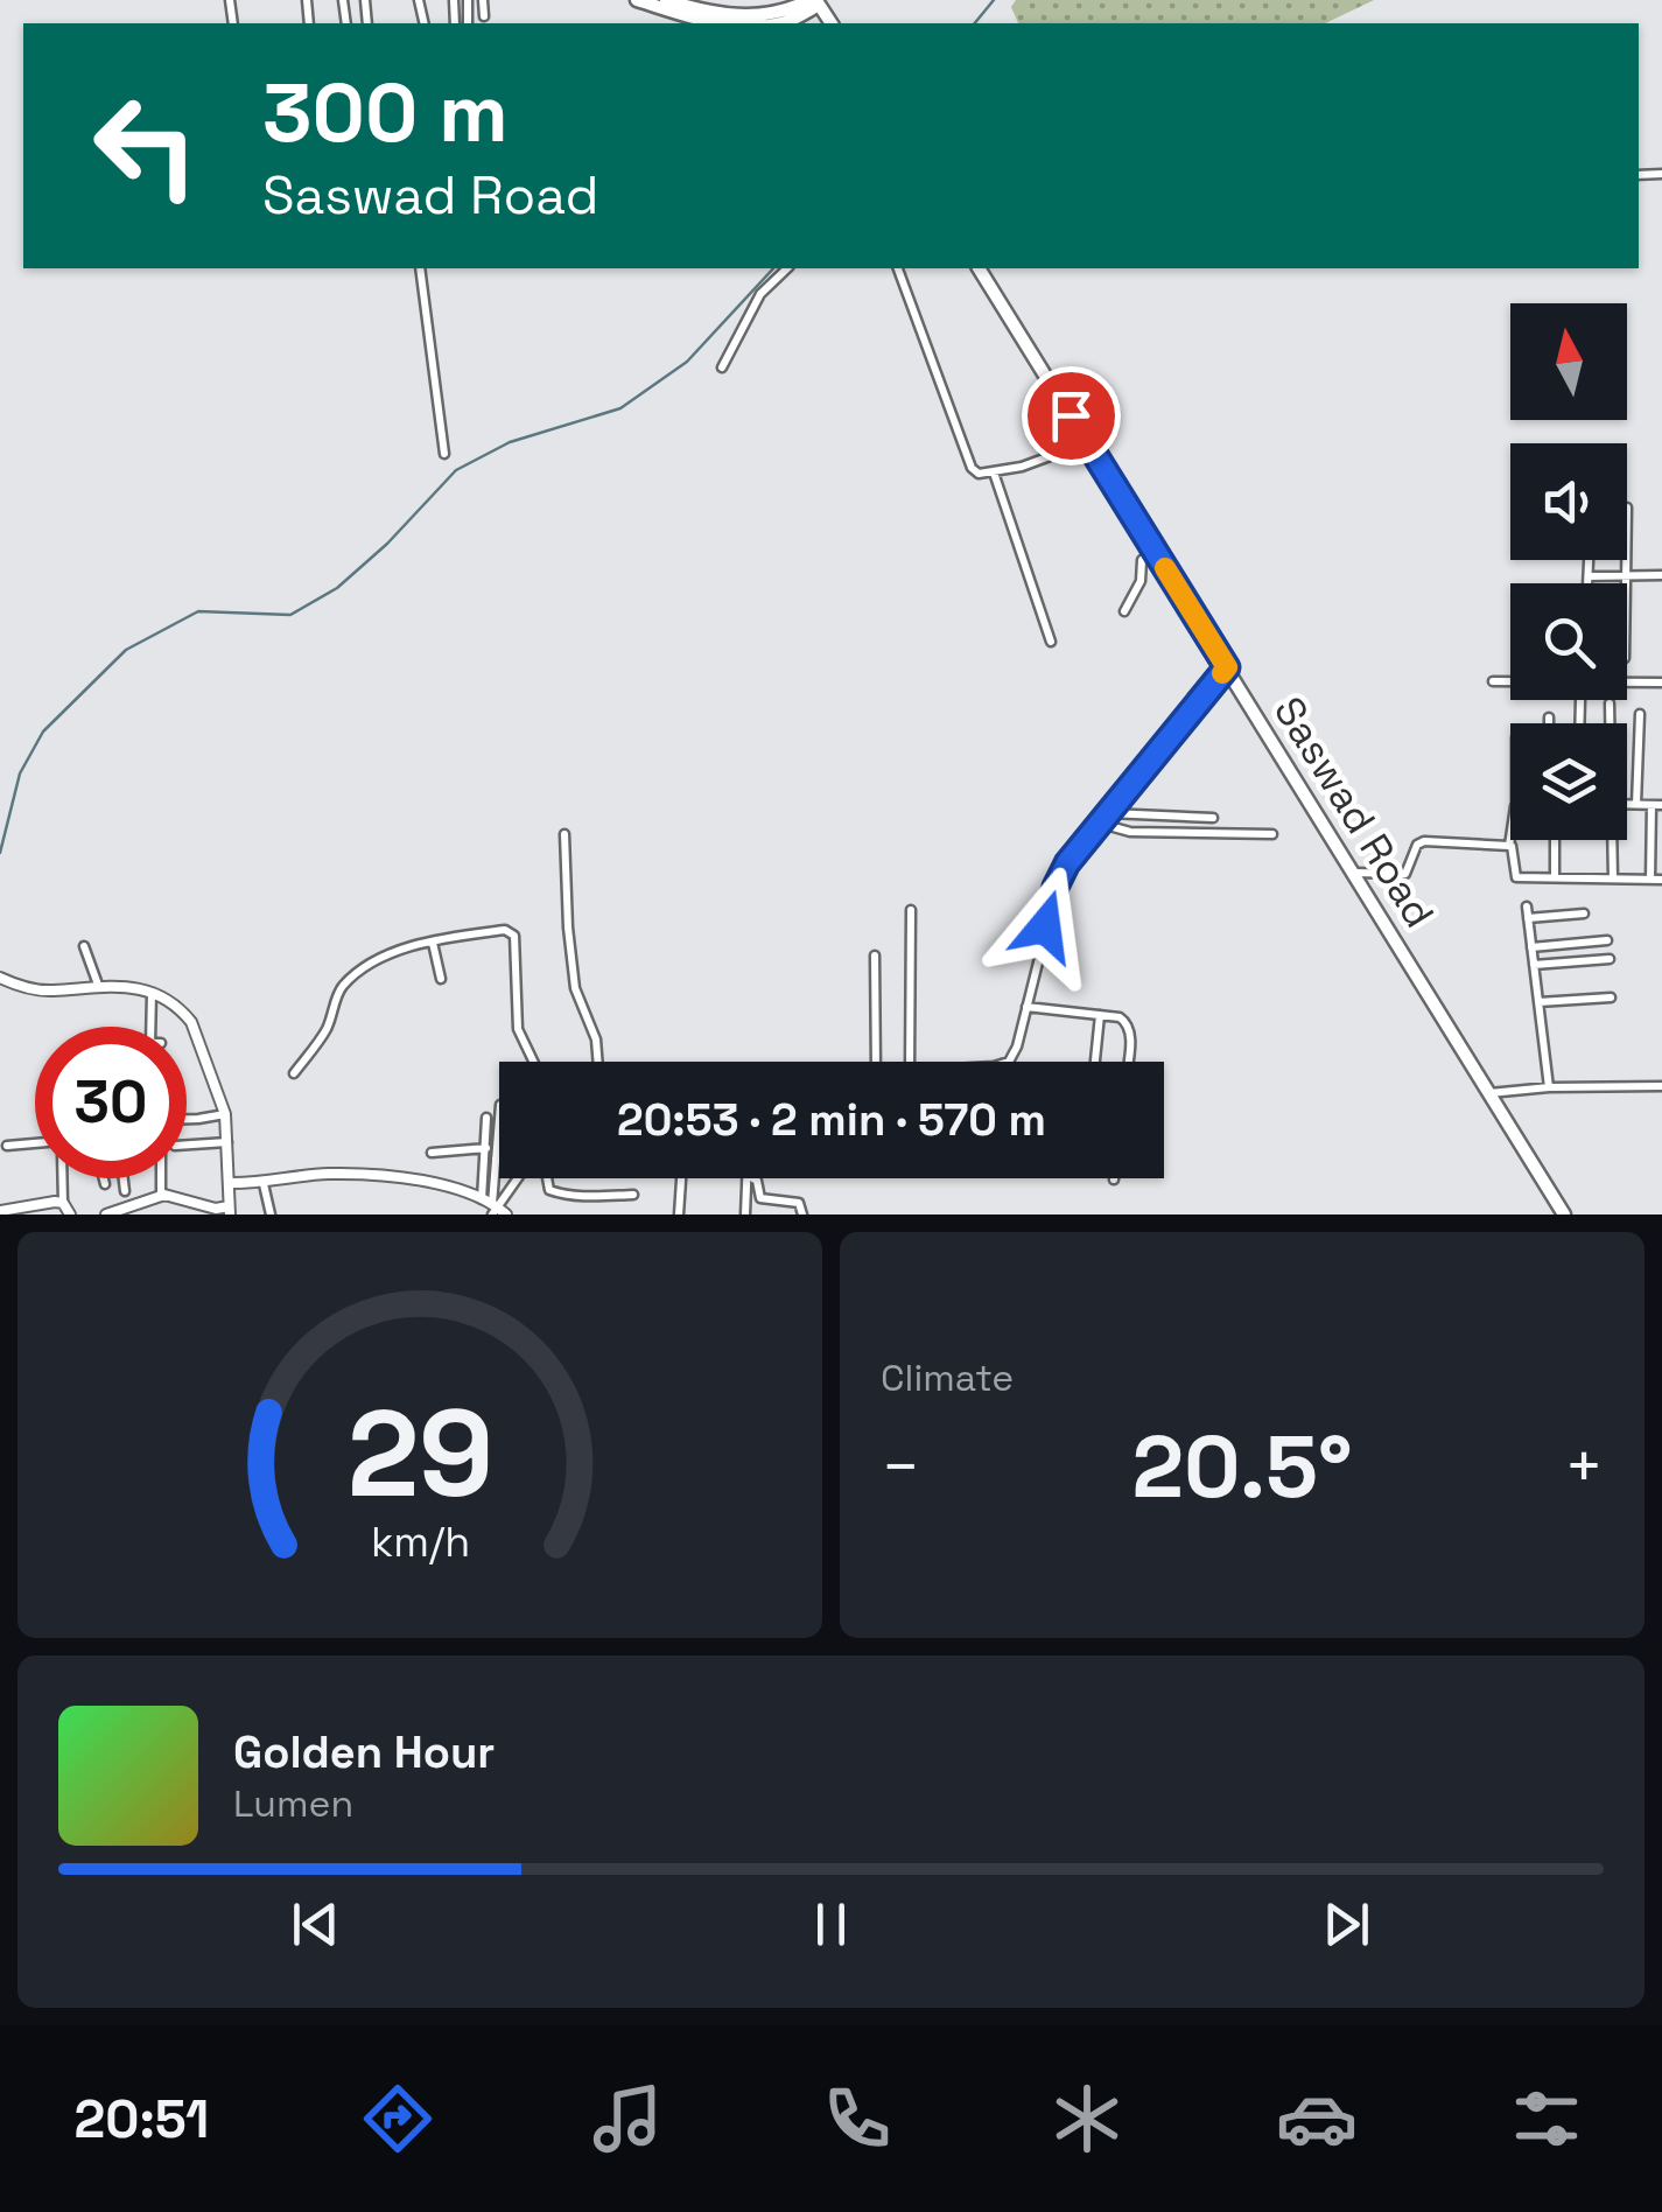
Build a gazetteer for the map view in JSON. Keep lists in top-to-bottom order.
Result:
{
  "streets": {
    "highway": ["Saswad Road"]
  },
  "north": "top",
  "page": {
    "turn": ["300 m", "Saswad Road"],
    "limit": "30",
    "trip": "20:53 · 2 min · 570 m",
    "tile": "Climate",
    "heat": ["−", "20.5°", "+"],
    "song": ["Golden Hour", "Lumen"],
    "tabs": "20:51",
    "gauge": ["29", "km/h"]
  }
}
